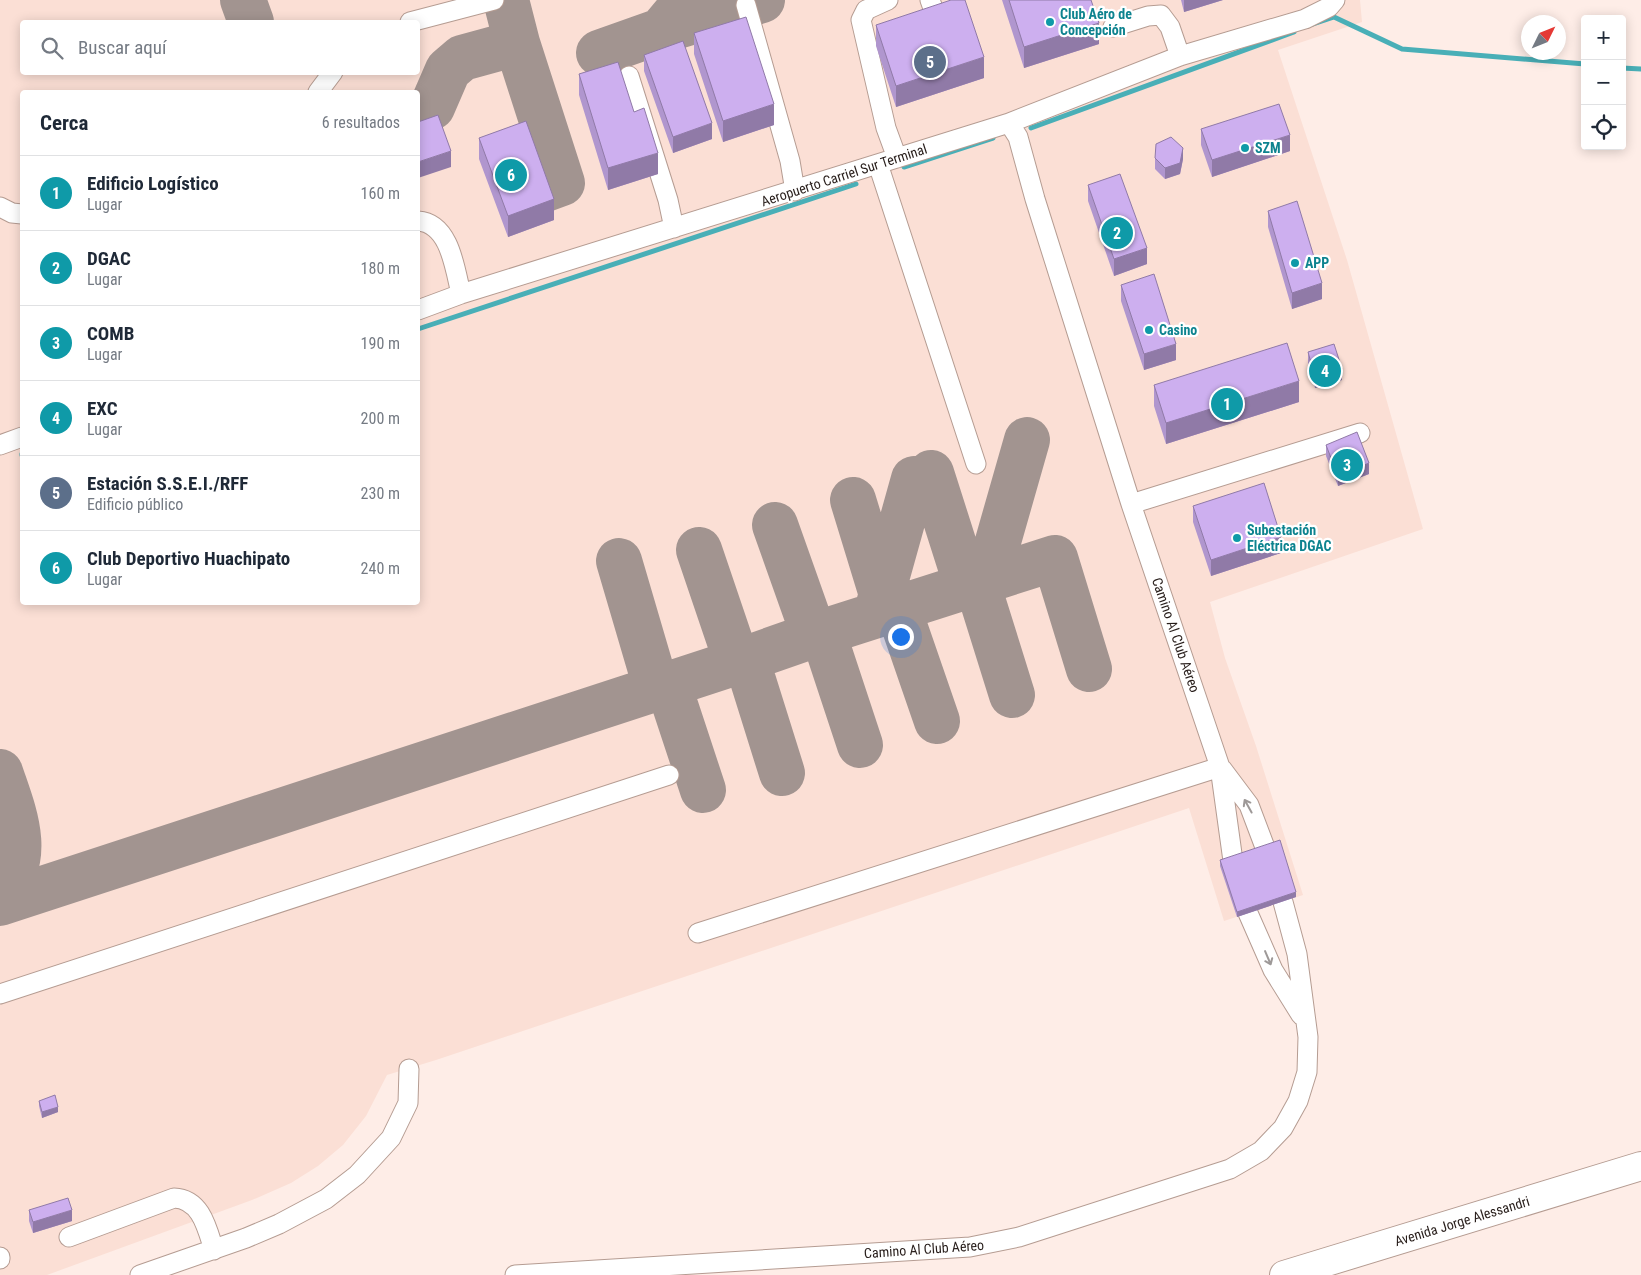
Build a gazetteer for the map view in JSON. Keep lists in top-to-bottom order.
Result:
{
  "streets": {
    "highway": ["Avenida Jorge Alessandri"],
    "street": ["Aeropuerto Carriel Sur Terminal", "Camino Al Club Aéreo"]
  },
  "crossings": [
    ["Aeropuerto Carriel Sur Terminal", "Camino Al Club Aéreo"]
  ],
  "places": [
    "Club Aéro de Concepción",
    "SZM",
    "APP",
    "Casino",
    "Subestación Eléctrica DGAC"
  ],
  "north": "top right",
  "page": {
    "map_buttons": ["+", "−"],
    "search": "Buscar aquí",
    "pins": [
      "5",
      "6",
      "2",
      "4",
      "1",
      "3"
    ],
    "heading": ["Cerca", "6 resultados"],
    "list": [
      {
        "mark": "1",
        "name": "Edificio Logístico",
        "note": "Lugar",
        "value": "160 m"
      },
      {
        "mark": "2",
        "name": "DGAC",
        "note": "Lugar",
        "value": "180 m"
      },
      {
        "mark": "3",
        "name": "COMB",
        "note": "Lugar",
        "value": "190 m"
      },
      {
        "mark": "4",
        "name": "EXC",
        "note": "Lugar",
        "value": "200 m"
      },
      {
        "mark": "5",
        "name": "Estación S.S.E.I./RFF",
        "note": "Edificio público",
        "value": "230 m"
      },
      {
        "mark": "6",
        "name": "Club Deportivo Huachipato",
        "note": "Lugar",
        "value": "240 m"
      }
    ]
  }
}
